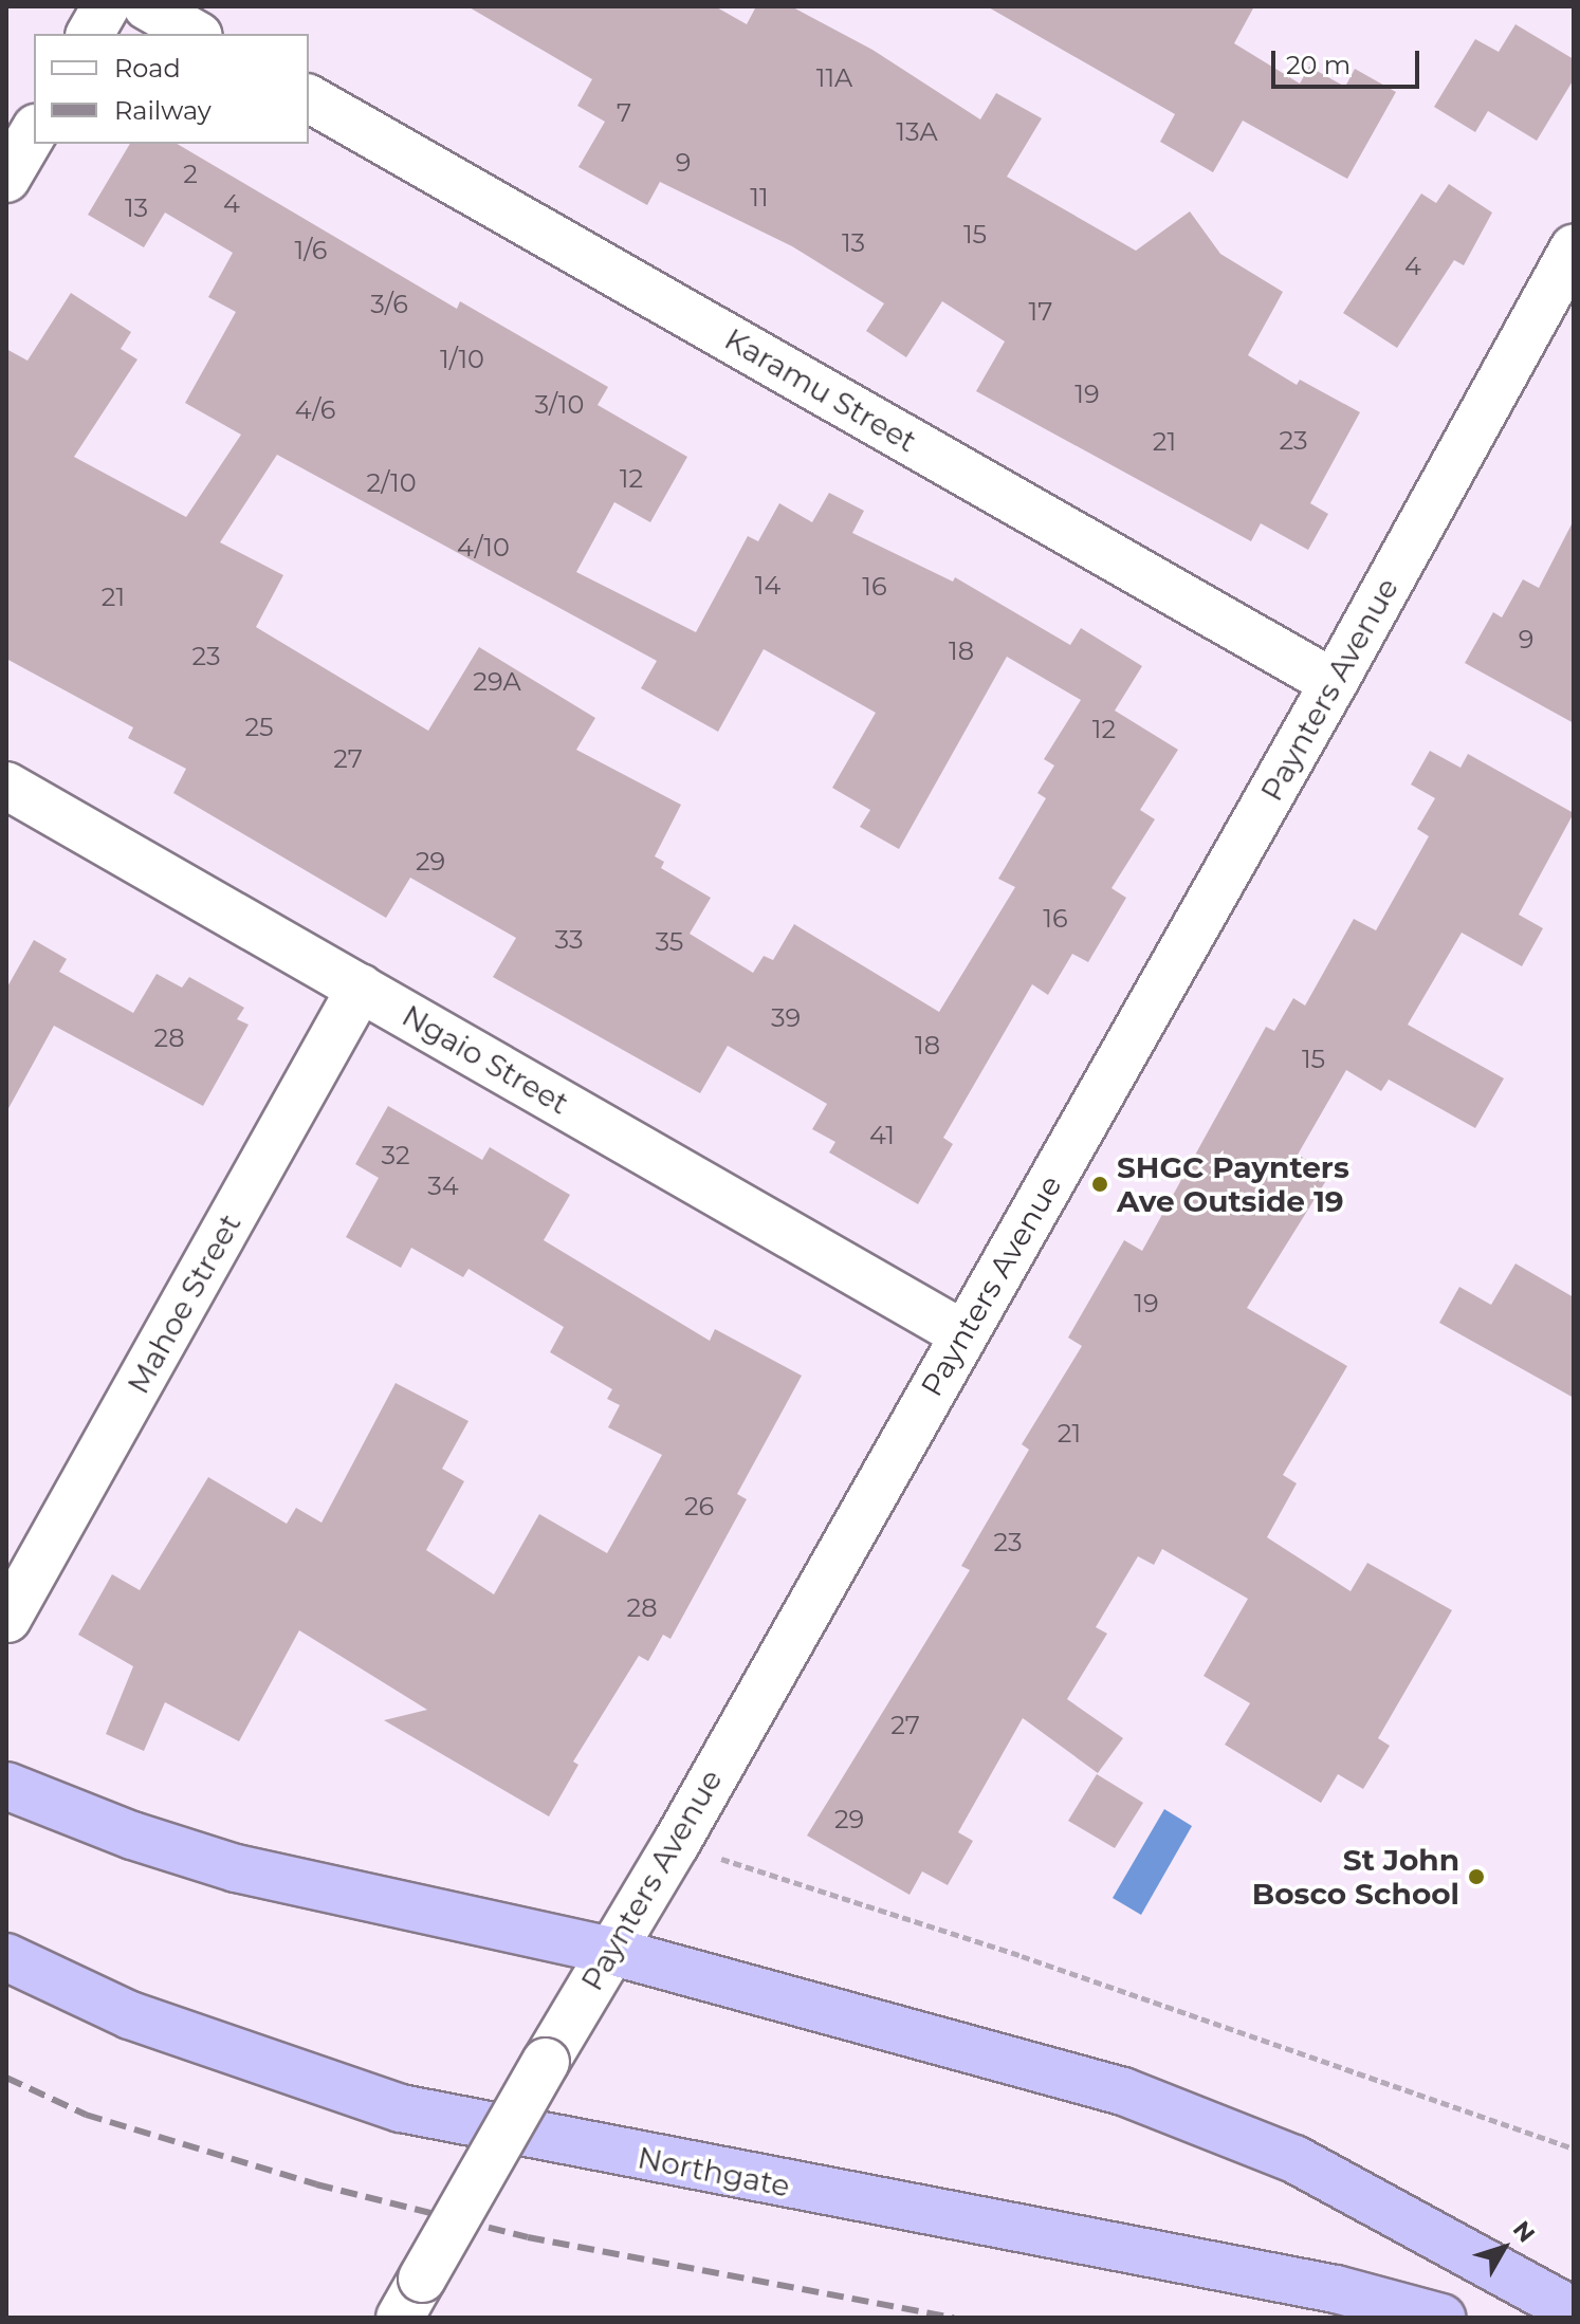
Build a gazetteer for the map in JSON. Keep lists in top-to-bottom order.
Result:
{
  "streets": {
    "highway": ["Northgate"],
    "street": [
      "Karamu Street",
      "Paynters Avenue",
      "Ngaio Street",
      "Mahoe Street"
    ]
  },
  "crossings": [
    ["Karamu Street", "Paynters Avenue"],
    ["Paynters Avenue", "Ngaio Street"],
    ["Ngaio Street", "Mahoe Street"]
  ],
  "places": ["SHGC Paynters Ave Outside 19", "St John Bosco School"],
  "house_numbers": [
    "11A",
    "7",
    "13A",
    "9",
    "2",
    "11",
    "4",
    "13",
    "15",
    "13",
    "1/6",
    "4",
    "3/6",
    "17",
    "1/10",
    "19",
    "3/10",
    "4/6",
    "23",
    "21",
    "12",
    "2/10",
    "4/10",
    "14",
    "16",
    "21",
    "9",
    "18",
    "23",
    "29A",
    "25",
    "12",
    "27",
    "29",
    "16",
    "33",
    "35",
    "39",
    "28",
    "18",
    "15",
    "41",
    "32",
    "34",
    "19",
    "21",
    "26",
    "23",
    "28",
    "27",
    "29"
  ],
  "legend": ["Road", "Railway"],
  "scale_bar": "20 m",
  "north": "top right"
}
